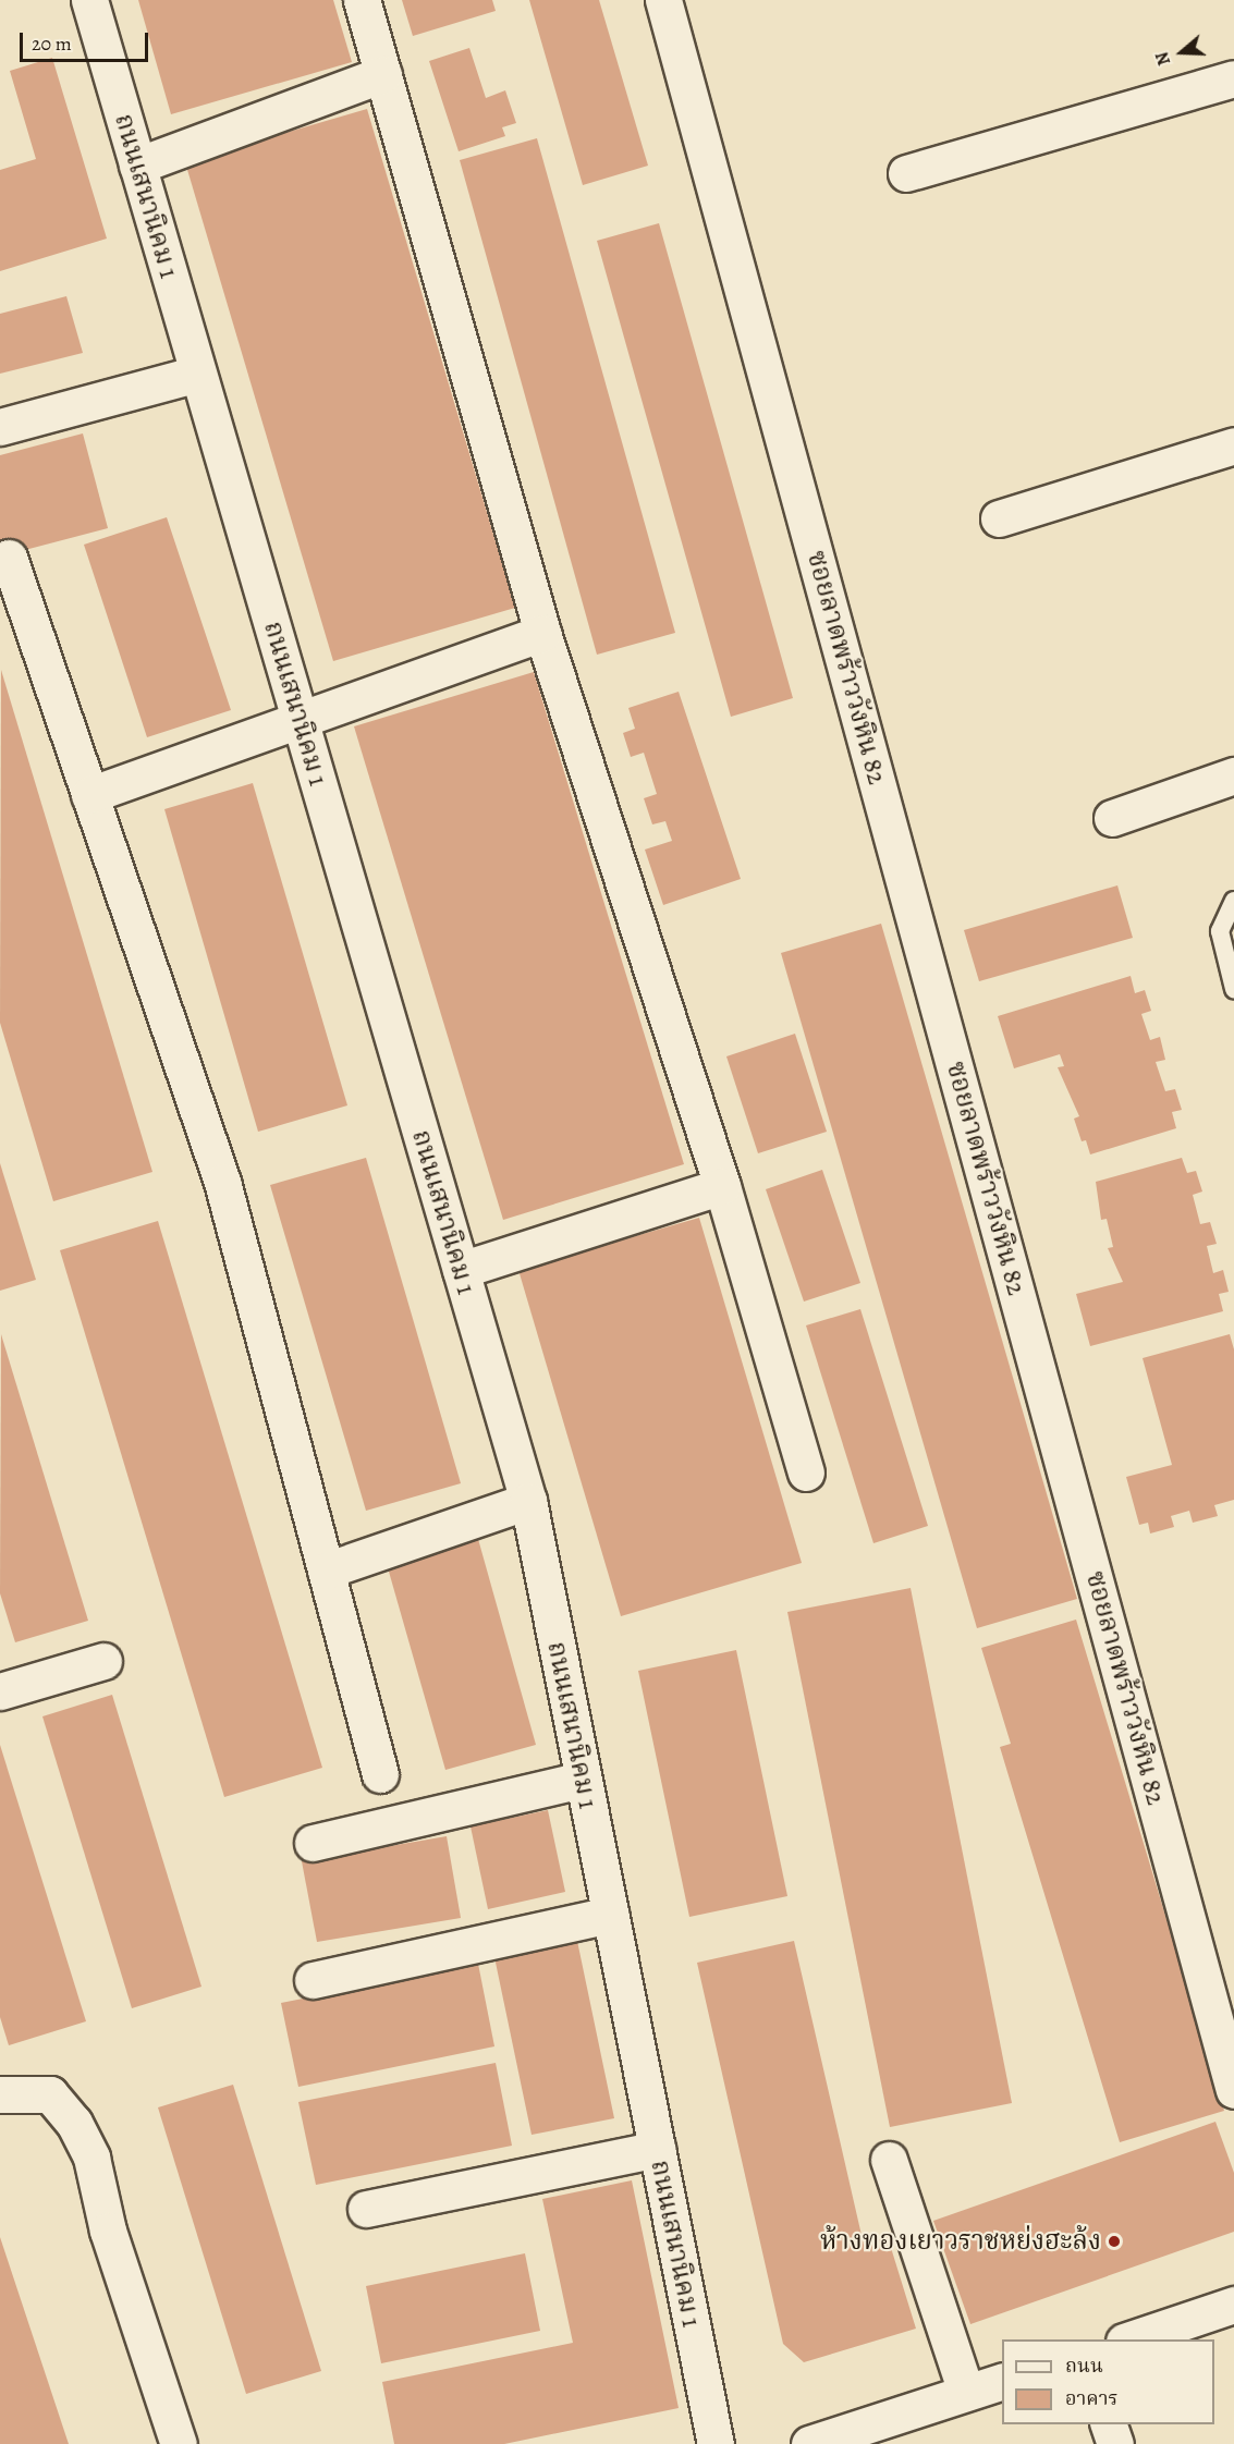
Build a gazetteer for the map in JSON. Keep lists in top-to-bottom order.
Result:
{
  "streets": {
    "street": ["ถนนเสนานิคม 1", "ซอยลาดพร้าววังหิน 82"]
  },
  "places": ["ห้างทองเยาวราชหย่งฮะล้ง"],
  "legend": ["ถนน", "อาคาร"],
  "scale_bar": "20 m",
  "north": "left"
}
